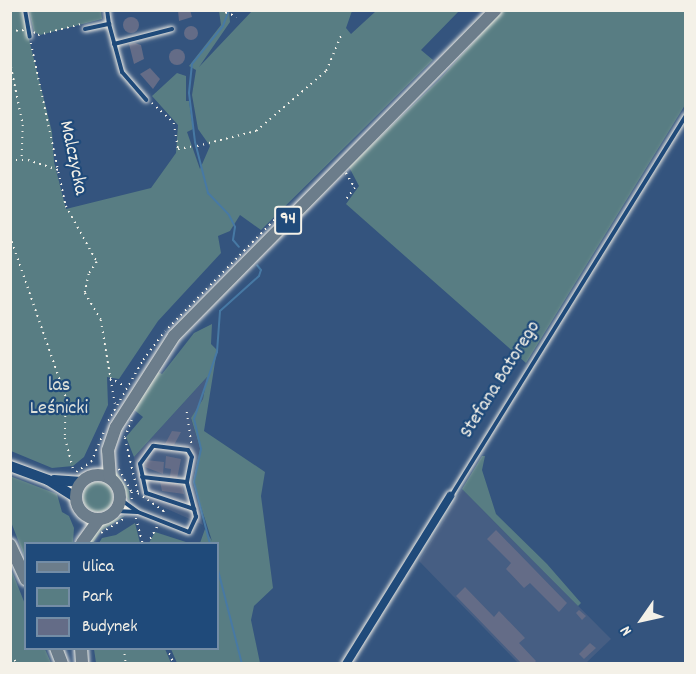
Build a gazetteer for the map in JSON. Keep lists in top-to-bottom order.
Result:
{
  "streets": {
    "main road": ["94"],
    "street": ["Stefana Batorego"],
    "path": ["Malczycka"]
  },
  "parks": ["las Leśnicki"],
  "legend": ["Ulica", "Park", "Budynek"],
  "north": "bottom left"
}
